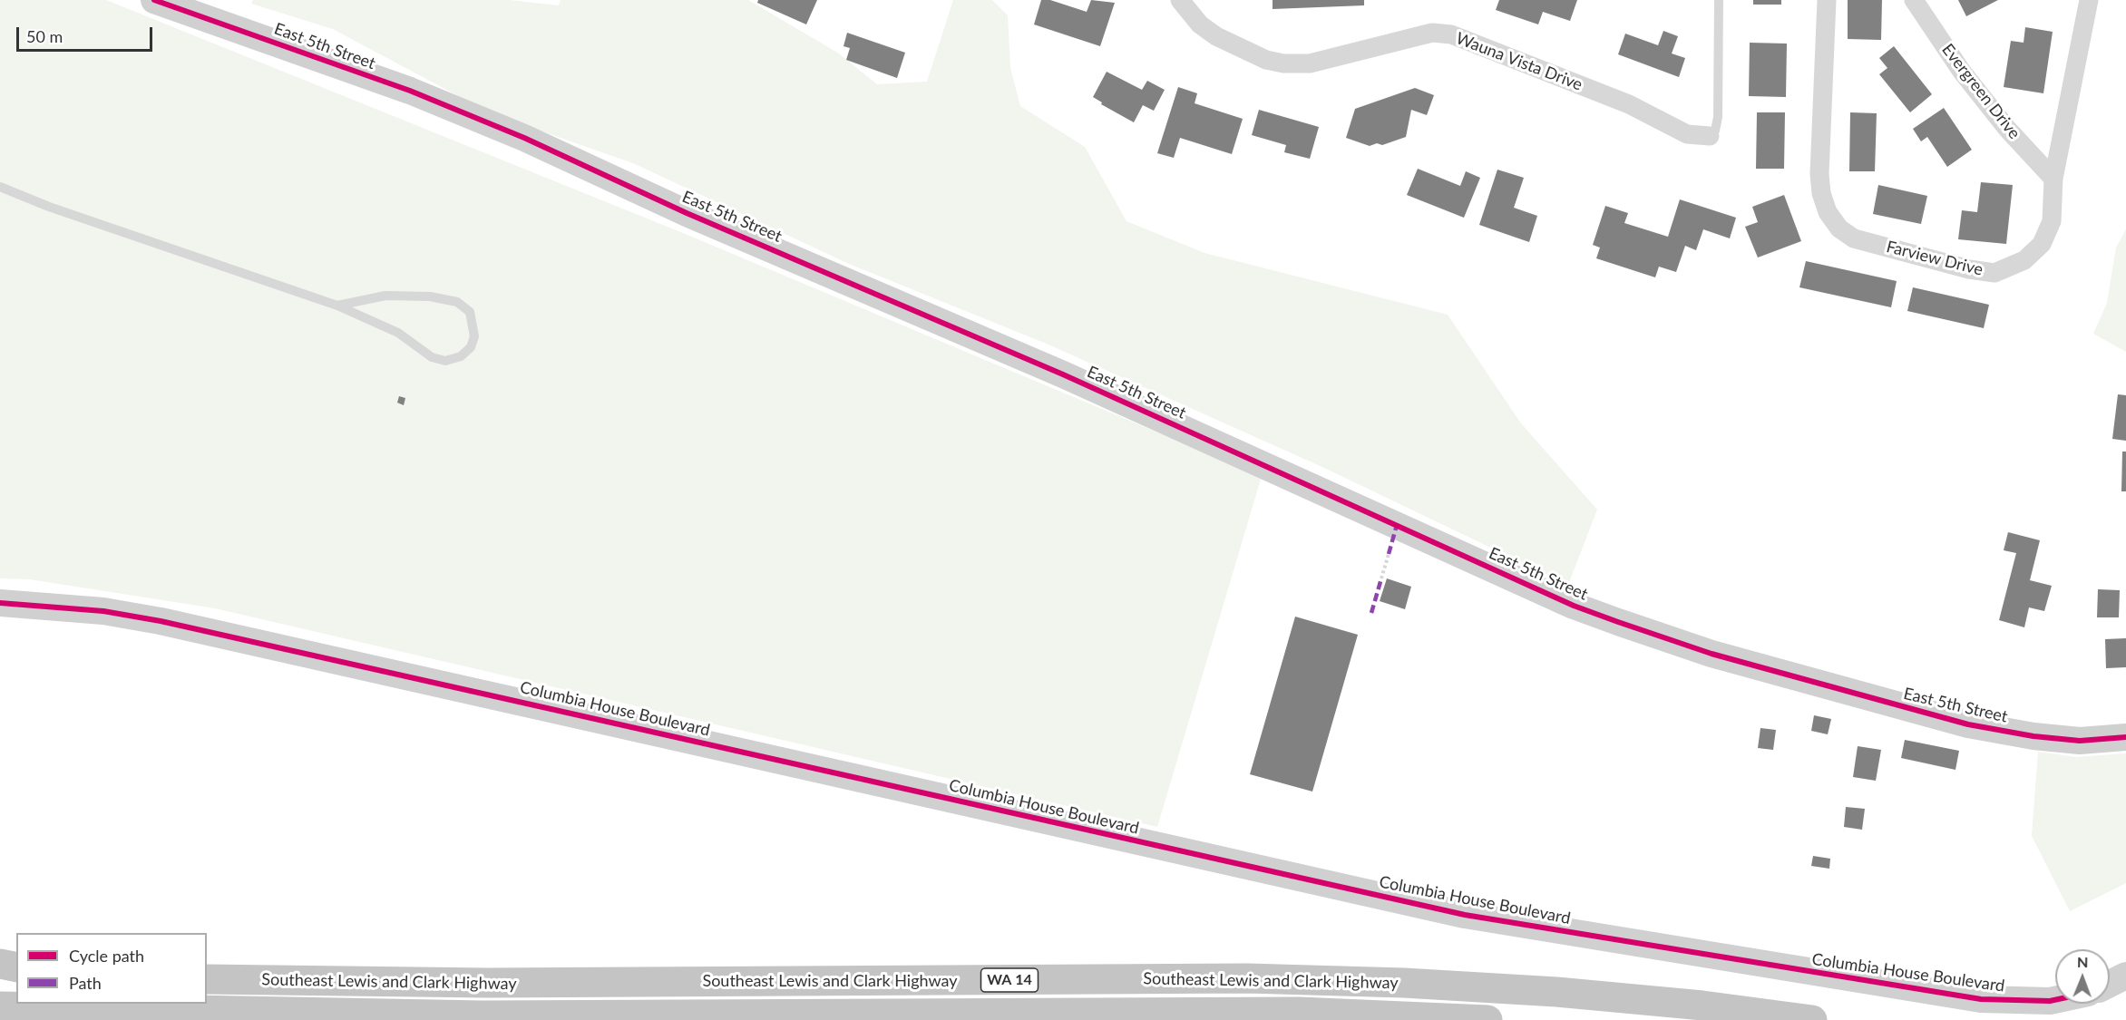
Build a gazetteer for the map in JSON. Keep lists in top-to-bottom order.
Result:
{
  "streets": {
    "highway": ["WA 14", "Southeast Lewis and Clark Highway"],
    "street": [
      "East 5th Street",
      "Wauna Vista Drive",
      "Evergreen Drive",
      "Farview Drive",
      "Columbia House Boulevard"
    ]
  },
  "crossings": [
    ["Evergreen Drive", "Farview Drive"]
  ],
  "legend": ["Cycle path", "Path"],
  "scale_bar": "50 m",
  "north": "top"
}
